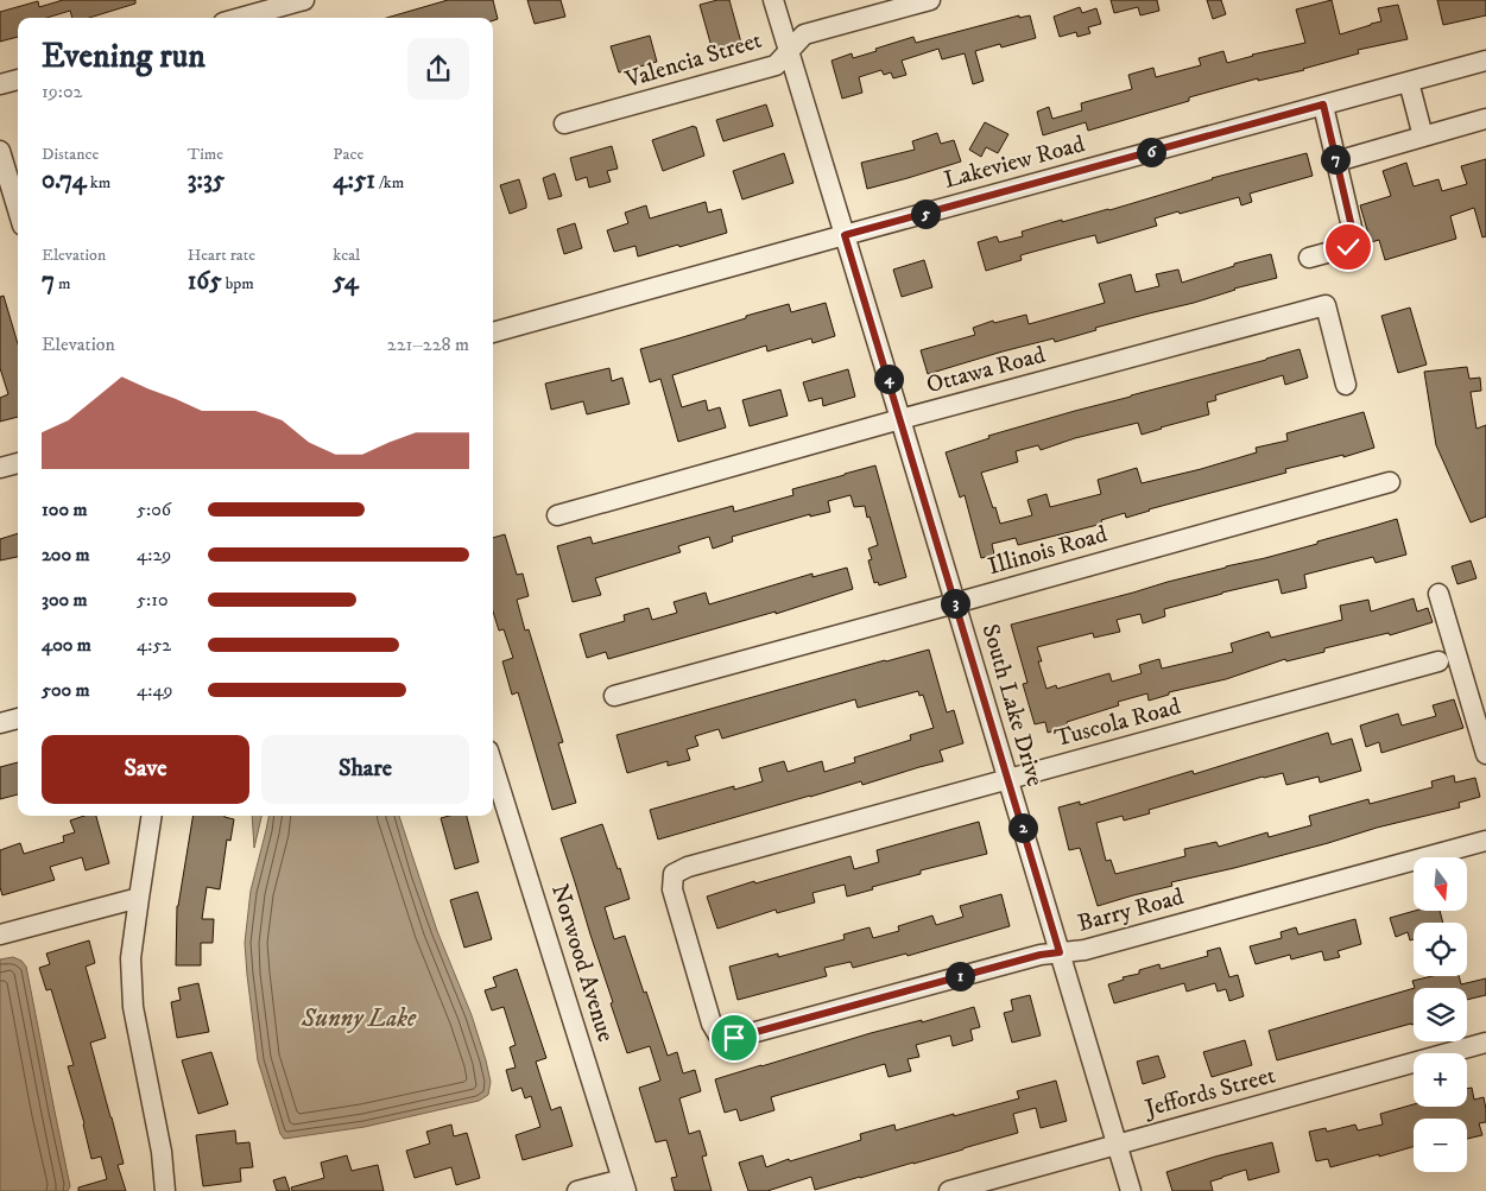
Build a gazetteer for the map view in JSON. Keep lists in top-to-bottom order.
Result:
{
  "streets": {
    "street": [
      "Valencia Street",
      "Lakeview Road",
      "Ottawa Road",
      "Illinois Road",
      "South Lake Drive",
      "Tuscola Road",
      "Barry Road",
      "Norwood Avenue",
      "Jeffords Street"
    ]
  },
  "crossings": [
    ["Valencia Street", "South Lake Drive"],
    ["Lakeview Road", "South Lake Drive"],
    ["Ottawa Road", "South Lake Drive"],
    ["Illinois Road", "South Lake Drive"],
    ["South Lake Drive", "Tuscola Road"],
    ["South Lake Drive", "Barry Road"],
    ["South Lake Drive", "Jeffords Street"],
    ["Tuscola Road", "Barry Road"]
  ],
  "water": ["Sunny Lake"],
  "north": "bottom",
  "page": {
    "heading": ["Evening run", "19:02"],
    "stats": [
      ["Distance", "0.74 km"],
      ["Time", "3:35"],
      ["Pace", "4:51 /km"],
      ["Elevation", "7 m"],
      ["Heart rate", "165 bpm"],
      ["kcal", "54"]
    ],
    "pins": [
      "6",
      "7",
      "5",
      "4",
      "3",
      "2",
      "1"
    ],
    "chart": ["Elevation", "221–228 m"],
    "list": [
      {
        "name": "100 m",
        "note": "5:06"
      },
      {
        "name": "200 m",
        "note": "4:29"
      },
      {
        "name": "300 m",
        "note": "5:10"
      },
      {
        "name": "400 m",
        "note": "4:52"
      },
      {
        "name": "500 m",
        "note": "4:49"
      }
    ],
    "buttons": ["Save", "Share"],
    "map_buttons": ["+", "−"]
  }
}
